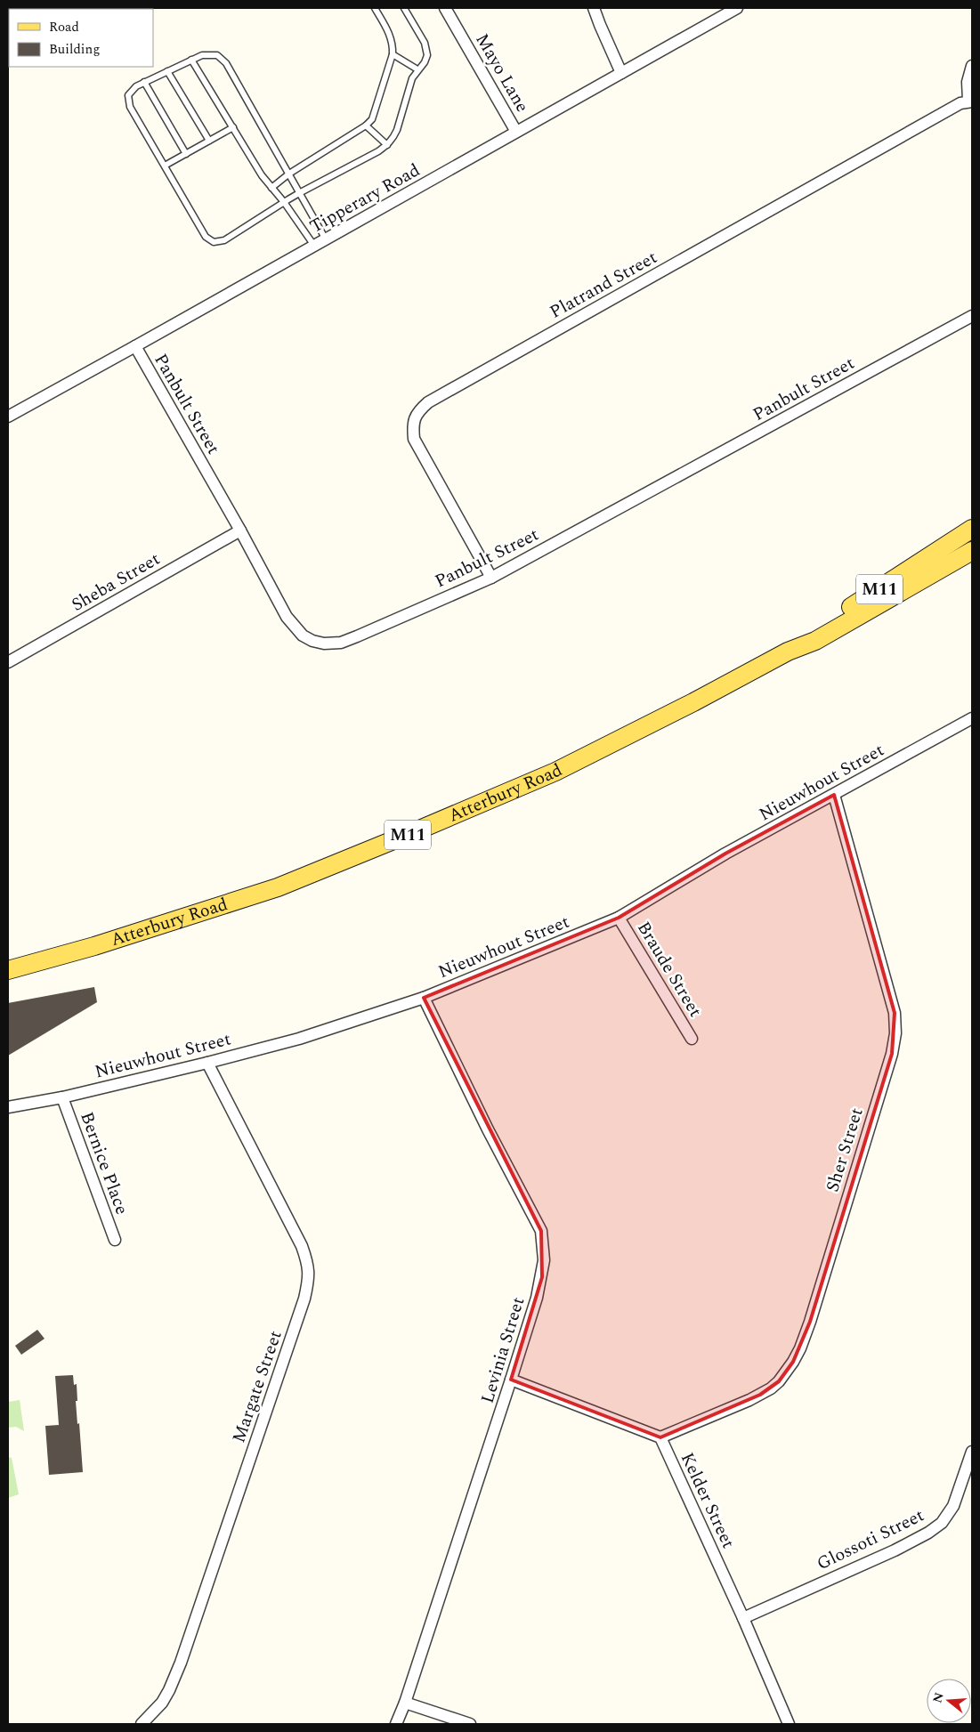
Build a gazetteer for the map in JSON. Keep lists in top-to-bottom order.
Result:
{
  "streets": {
    "main road": ["M11", "Atterbury Road"],
    "street": [
      "Mayo Lane",
      "Tipperary Road",
      "Platrand Street",
      "Panbult Street",
      "Sheba Street",
      "Nieuwhout Street",
      "Braude Street",
      "Sher Street",
      "Bernice Place",
      "Levinia Street",
      "Margate Street",
      "Kelder Street",
      "Glossoti Street"
    ]
  },
  "crossings": [
    ["Mayo Lane", "Tipperary Road"],
    ["Tipperary Road", "Panbult Street"],
    ["Platrand Street", "Panbult Street"],
    ["Panbult Street", "Sheba Street"],
    ["Nieuwhout Street", "Braude Street"],
    ["Nieuwhout Street", "Sher Street"],
    ["Nieuwhout Street", "Bernice Place"],
    ["Nieuwhout Street", "Levinia Street"],
    ["Nieuwhout Street", "Margate Street"],
    ["Sher Street", "Kelder Street"],
    ["Levinia Street", "Kelder Street"],
    ["Kelder Street", "Glossoti Street"]
  ],
  "legend": ["Road", "Building"],
  "north": "left"
}
